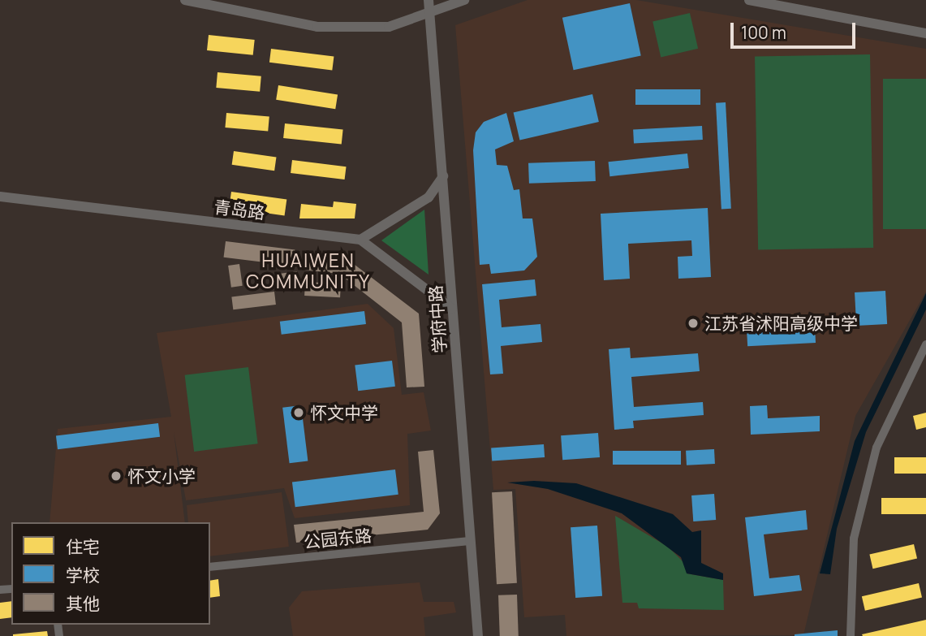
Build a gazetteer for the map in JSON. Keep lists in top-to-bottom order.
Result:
{
  "streets": {
    "street": ["青岛路", "学府中路", "公园东路"]
  },
  "crossings": [
    ["学府中路", "公园东路"]
  ],
  "districts": ["HUAIWEN COMMUNITY"],
  "places": ["江苏省沭阳高级中学", "怀文中学", "怀文小学"],
  "legend": ["住宅", "学校", "其他"],
  "scale_bar": "100 m"
}
